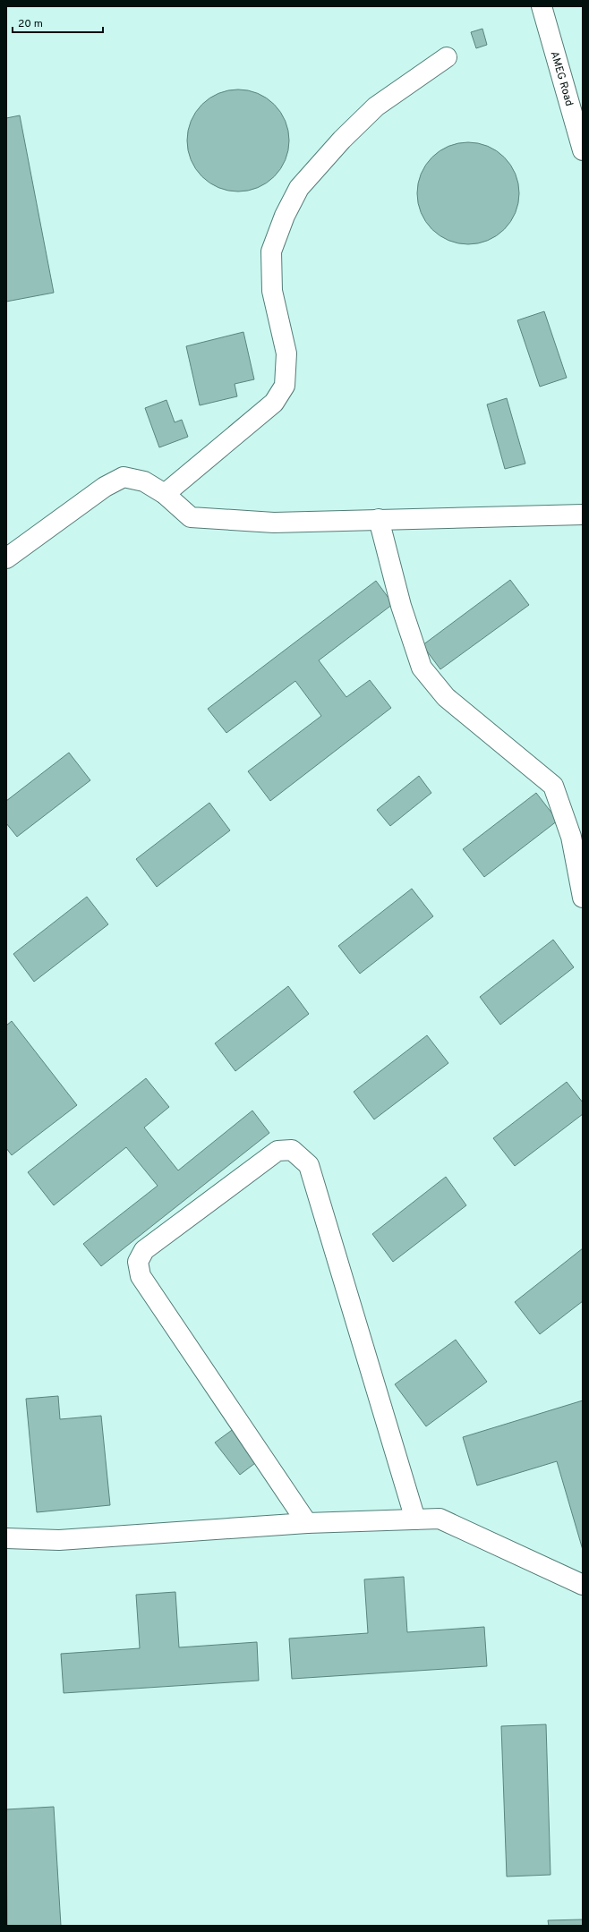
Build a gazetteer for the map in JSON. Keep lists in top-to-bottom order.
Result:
{
  "streets": {
    "lane": ["AMEG Road"]
  },
  "scale_bar": "20 m"
}
